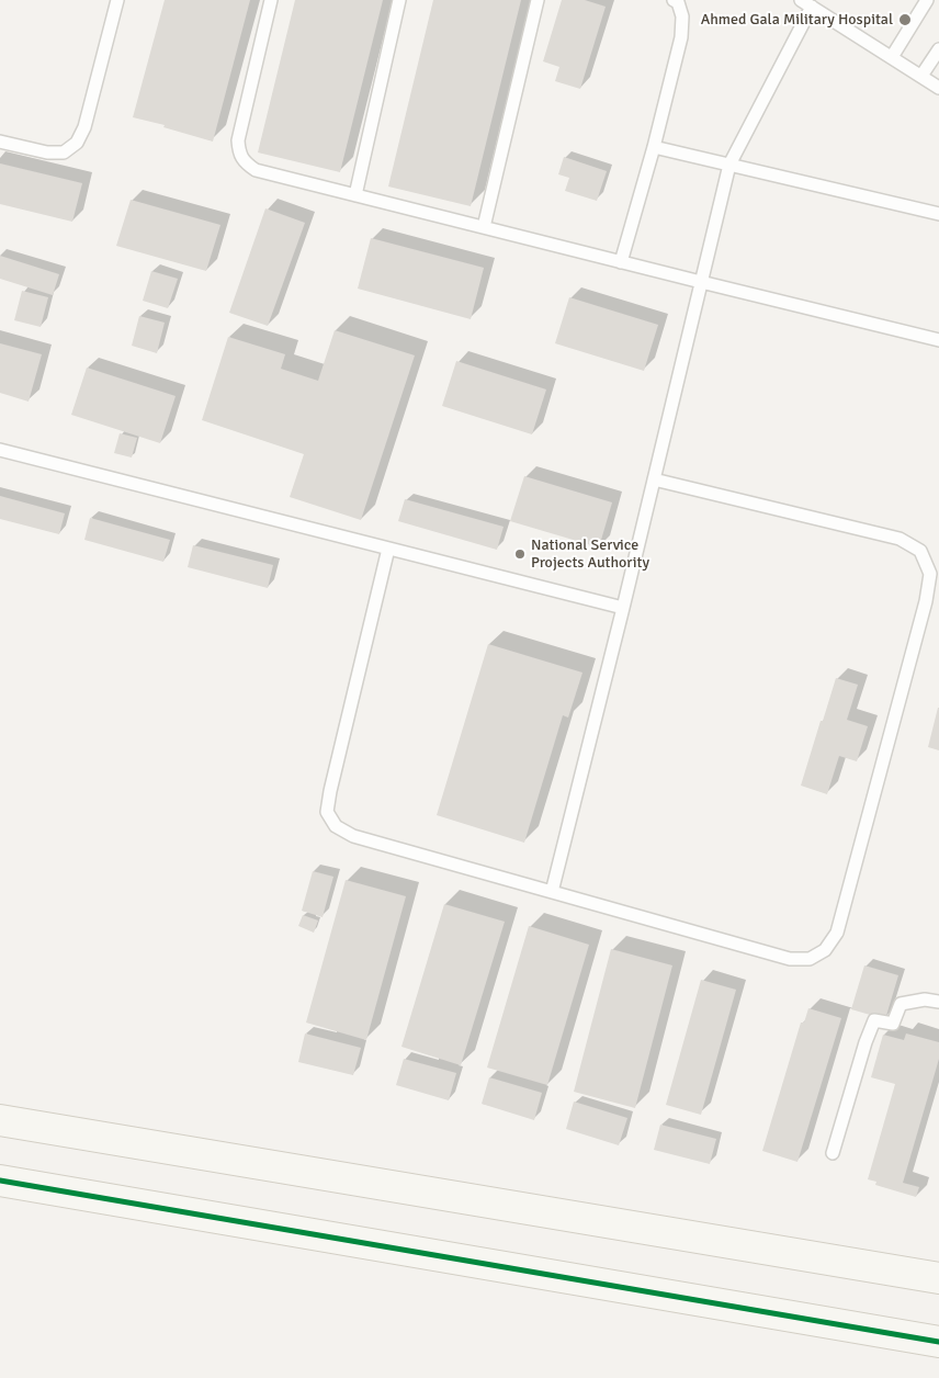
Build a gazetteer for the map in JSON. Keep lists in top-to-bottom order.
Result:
{
  "places": ["Ahmed Gala Military Hospital", "National Service Projects Authority"]
}
